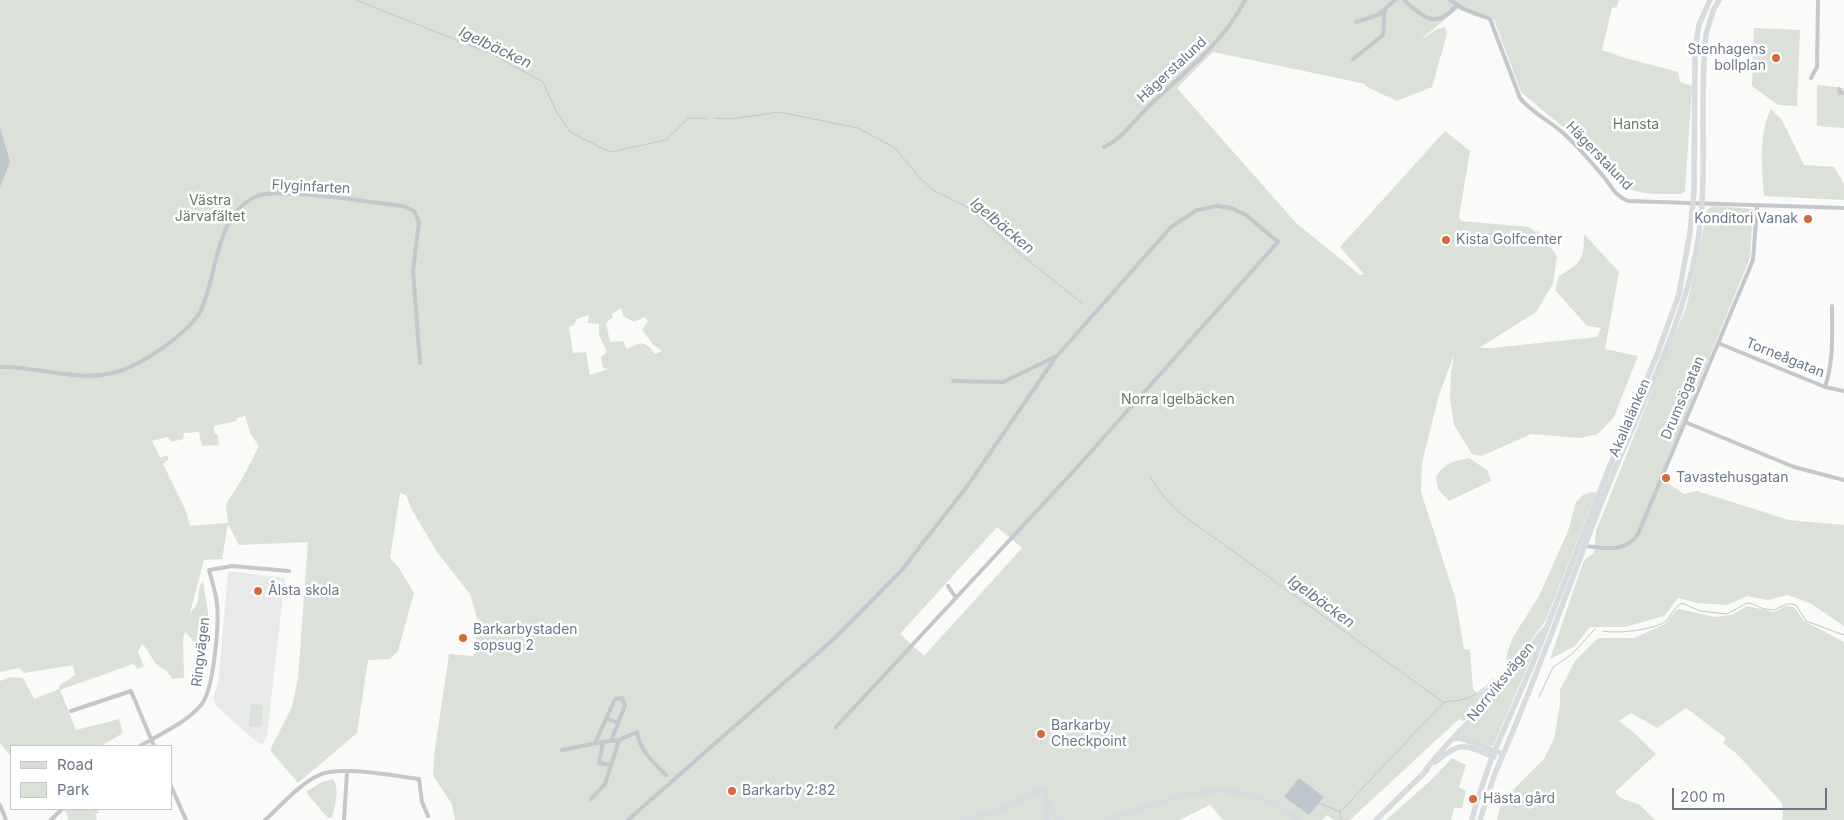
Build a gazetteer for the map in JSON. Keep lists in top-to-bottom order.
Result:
{
  "streets": {
    "main road": ["Akallalänken", "Norrviksvägen"],
    "street": [
      "Hägerstalund",
      "Flyginfarten",
      "Torneågatan",
      "Drumsögatan",
      "Ringvägen"
    ]
  },
  "crossings": [
    ["Hägerstalund", "Drumsögatan"],
    ["Hägerstalund", "Akallalänken"],
    ["Torneågatan", "Drumsögatan"],
    ["Drumsögatan", "Akallalänken"],
    ["Akallalänken", "Norrviksvägen"]
  ],
  "water": ["Igelbäcken"],
  "parks": ["Hansta", "Västra Järvafältet", "Norra Igelbäcken"],
  "places": [
    "Stenhagens bollplan",
    "Konditori Vanak",
    "Kista Golfcenter",
    "Tavastehusgatan",
    "Ålsta skola",
    "Barkarbystaden sopsug 2",
    "Barkarby Checkpoint",
    "Barkarby 2:82",
    "Hästa gård"
  ],
  "legend": ["Road", "Park"],
  "scale_bar": "200 m"
}
